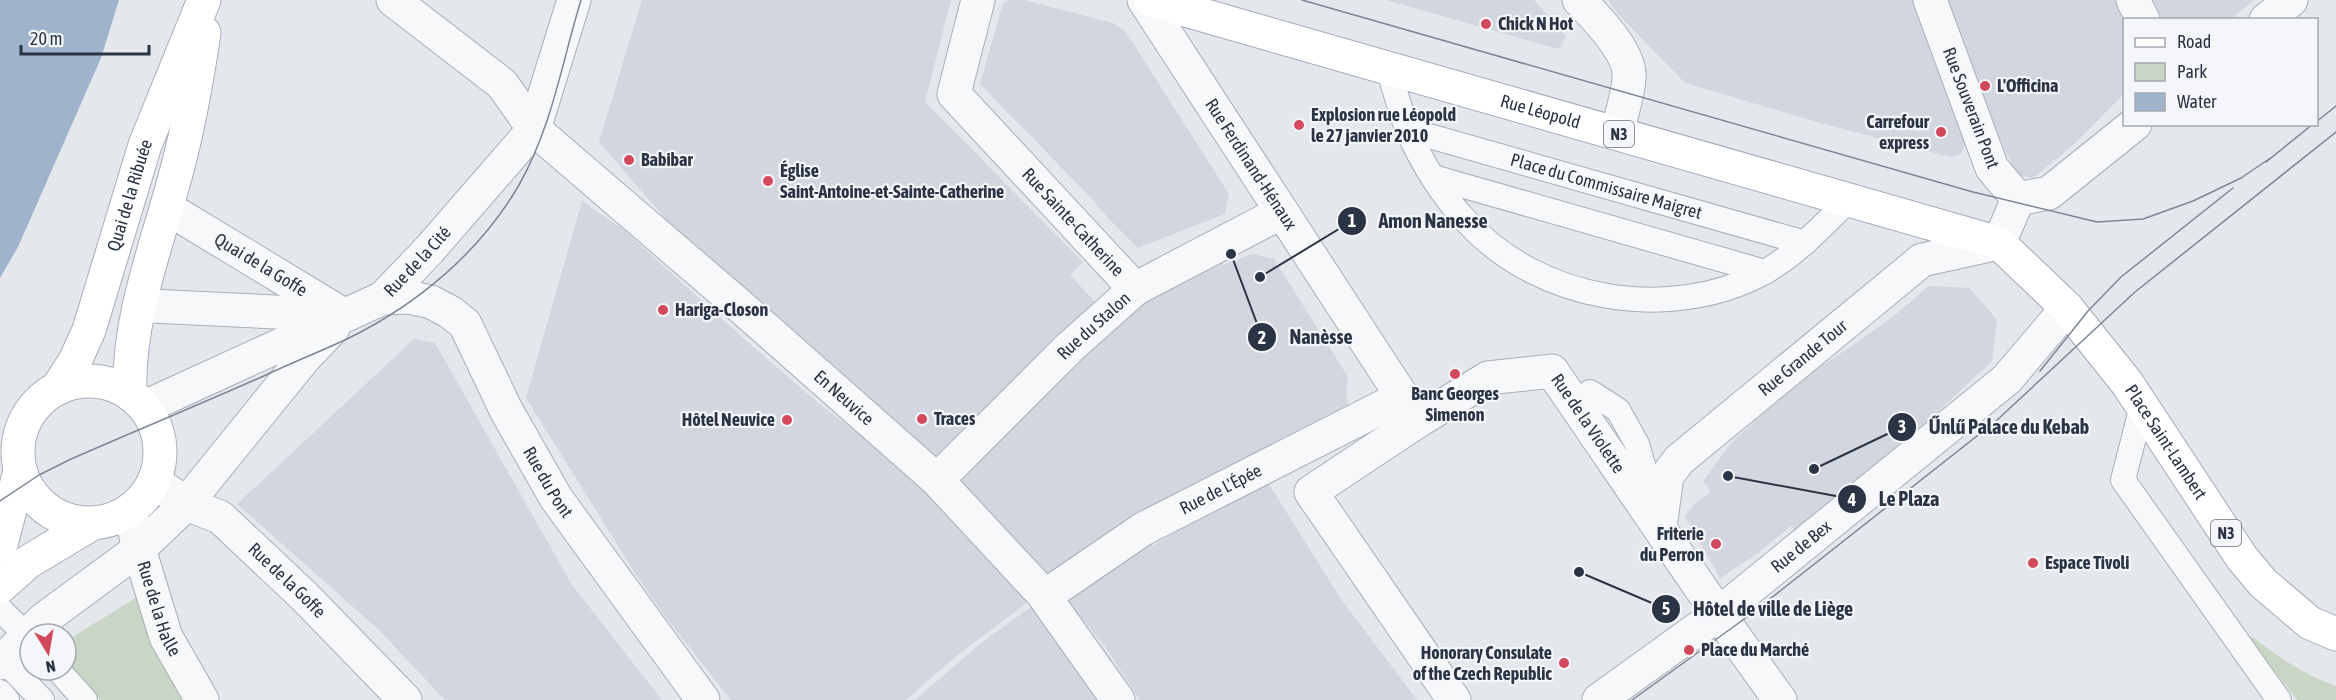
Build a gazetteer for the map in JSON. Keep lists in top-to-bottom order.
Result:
{
  "streets": {
    "main road": [
      "Rue Léopold",
      "N3",
      "Quai de la Ribuée",
      "Place Saint-Lambert"
    ],
    "street": [
      "Rue Souverain Pont",
      "Rue Ferdinand-Hénaux",
      "Rue Sainte-Catherine",
      "Rue de la Cité",
      "Quai de la Goffe",
      "Rue du Stalon",
      "Rue Grande Tour",
      "En Neuvice",
      "Rue de la Violette",
      "Rue du Pont",
      "Rue de L'Épée",
      "Rue de Bex",
      "Rue de la Goffe",
      "Rue de la Halle"
    ],
    "lane": ["Place du Commissaire Maigret"]
  },
  "crossings": [
    ["Rue Léopold", "Rue Grande Tour"],
    ["Rue Léopold", "Place Saint-Lambert"],
    ["Rue Ferdinand-Hénaux", "Rue du Stalon"],
    ["Rue Ferdinand-Hénaux", "Rue de la Violette"],
    ["Rue Ferdinand-Hénaux", "Rue de L'Épée"],
    ["Quai de la Ribuée", "Rue de la Cité"],
    ["Quai de la Ribuée", "Rue de la Goffe"],
    ["Quai de la Ribuée", "Rue de la Halle"],
    ["Rue Sainte-Catherine", "Rue du Stalon"],
    ["Rue de la Cité", "Quai de la Goffe"],
    ["Rue de la Cité", "En Neuvice"],
    ["Rue de la Cité", "Rue du Pont"],
    ["Rue de la Cité", "Rue de la Goffe"],
    ["Rue de la Cité", "Rue de la Halle"],
    ["Rue du Stalon", "En Neuvice"],
    ["Rue Grande Tour", "Rue de la Violette"],
    ["Rue Grande Tour", "Place Saint-Lambert"],
    ["En Neuvice", "Rue de L'Épée"],
    ["Rue de la Violette", "Rue de L'Épée"],
    ["Rue de la Violette", "Rue de Bex"],
    ["Place Saint-Lambert", "Rue de Bex"],
    ["Rue de la Goffe", "Rue de la Halle"]
  ],
  "places": [
    "Chick N Hot",
    "L'Officina",
    "Explosion rue Léopold le 27 janvier 2010",
    "Carrefour express",
    "Babibar",
    "Église Saint-Antoine-et-Sainte-Catherine",
    "Nanèsse",
    "Amon Nanesse",
    "Hariga-Closon",
    "Banc Georges Simenon",
    "Traces",
    "Hôtel Neuvice",
    "Űnlű Palace du Kebab",
    "Le Plaza",
    "Friterie du Perron",
    "Espace Tivoli",
    "Hôtel de ville de Liège",
    "Place du Marché",
    "Honorary Consulate of the Czech Republic"
  ],
  "legend": ["Road", "Park", "Water"],
  "scale_bar": "20 m",
  "north": "bottom"
}
